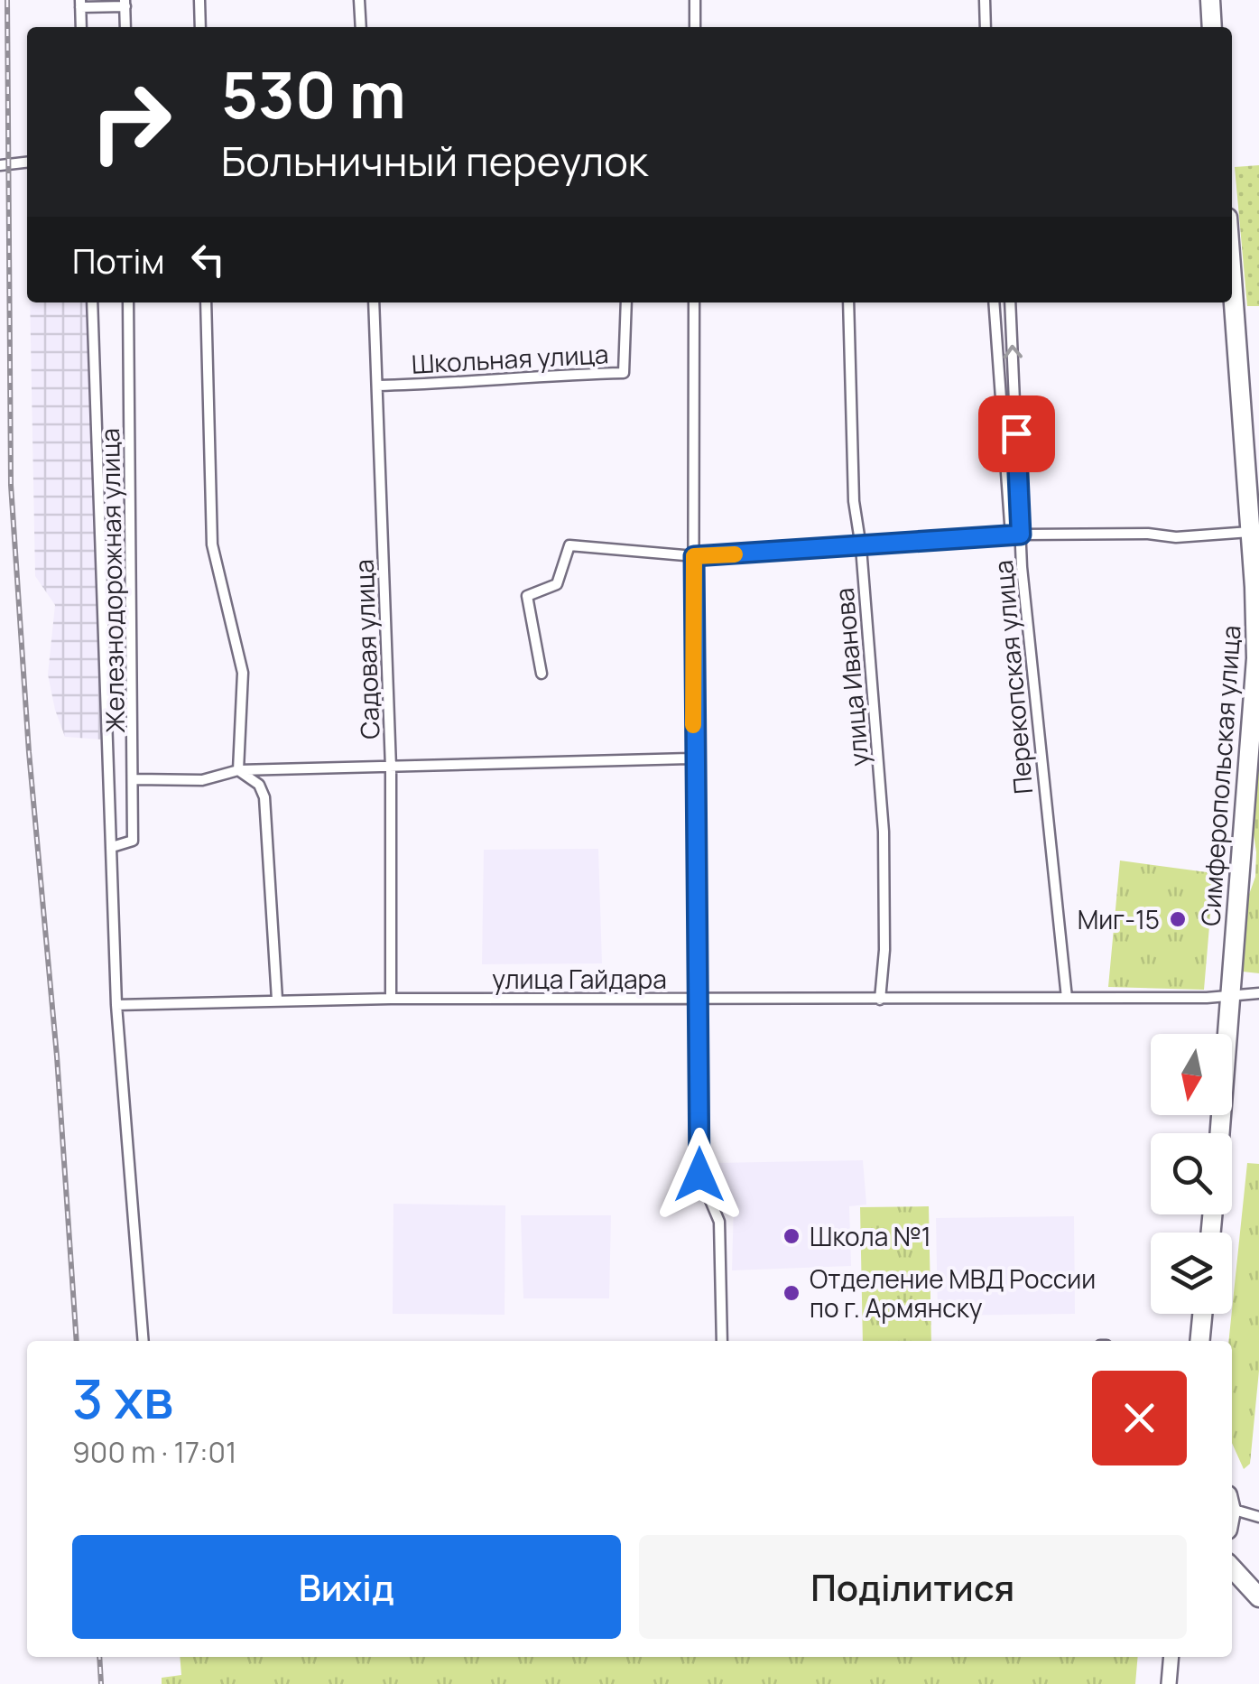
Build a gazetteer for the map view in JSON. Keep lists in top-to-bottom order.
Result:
{
  "streets": {
    "highway": ["Симферопольская улица"],
    "street": [
      "Школьная улица",
      "Железнодорожная улица",
      "Садовая улица",
      "улица Иванова",
      "Перекопская улица",
      "улица Гайдара"
    ]
  },
  "crossings": [
    ["Школьная улица", "Садовая улица"],
    ["Железнодорожная улица", "улица Гайдара"],
    ["Садовая улица", "улица Гайдара"],
    ["улица Иванова", "улица Гайдара"],
    ["Перекопская улица", "улица Гайдара"],
    ["Симферопольская улица", "улица Гайдара"]
  ],
  "places": ["Миг-15", "Школа №1", "Отделение МВД России по г. Армянску"],
  "north": "bottom",
  "page": {
    "turn": ["530 m", "Больничный переулок"],
    "then": "Потім",
    "heading": ["3 хв", "900 m · 17:01"],
    "buttons": ["Вихід", "Поділитися"]
  }
}
